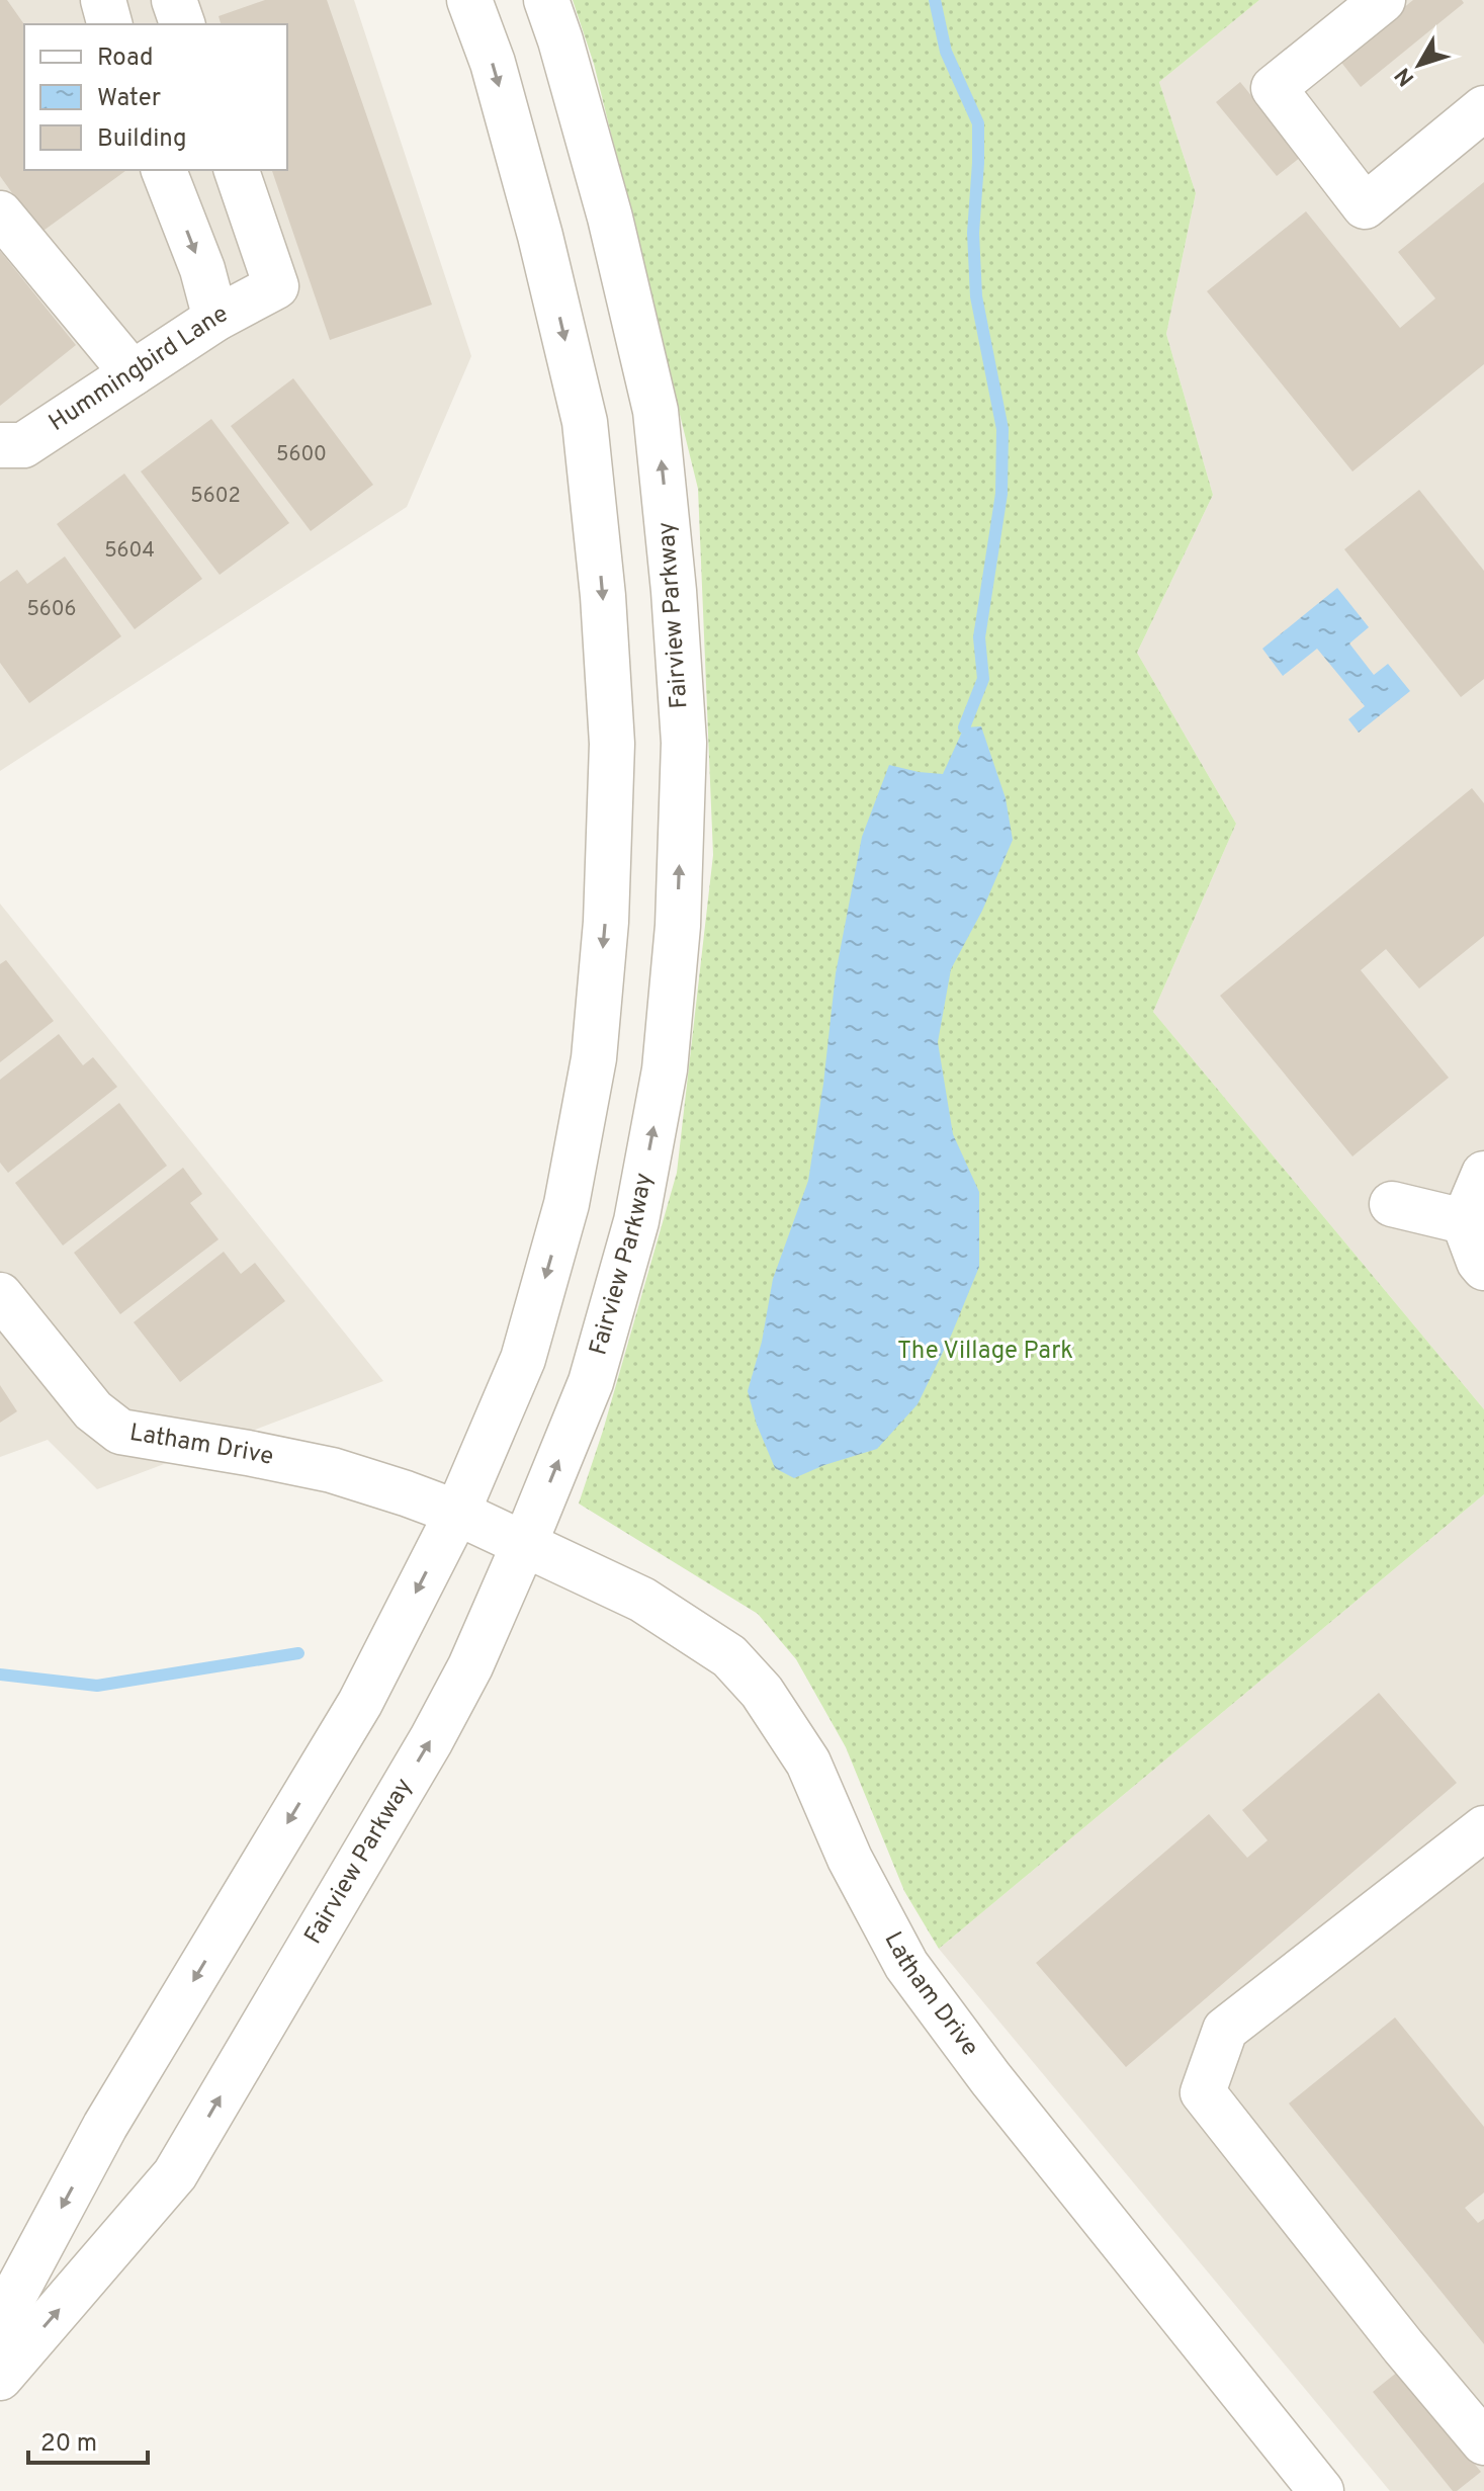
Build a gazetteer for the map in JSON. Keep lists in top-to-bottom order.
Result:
{
  "streets": {
    "street": ["Hummingbird Lane", "Fairview Parkway", "Latham Drive"]
  },
  "crossings": [
    ["Fairview Parkway", "Latham Drive"]
  ],
  "parks": ["The Village Park"],
  "house_numbers": [
    "5600",
    "5602",
    "5604",
    "5606"
  ],
  "legend": ["Road", "Water", "Building"],
  "scale_bar": "20 m",
  "north": "bottom left"
}
